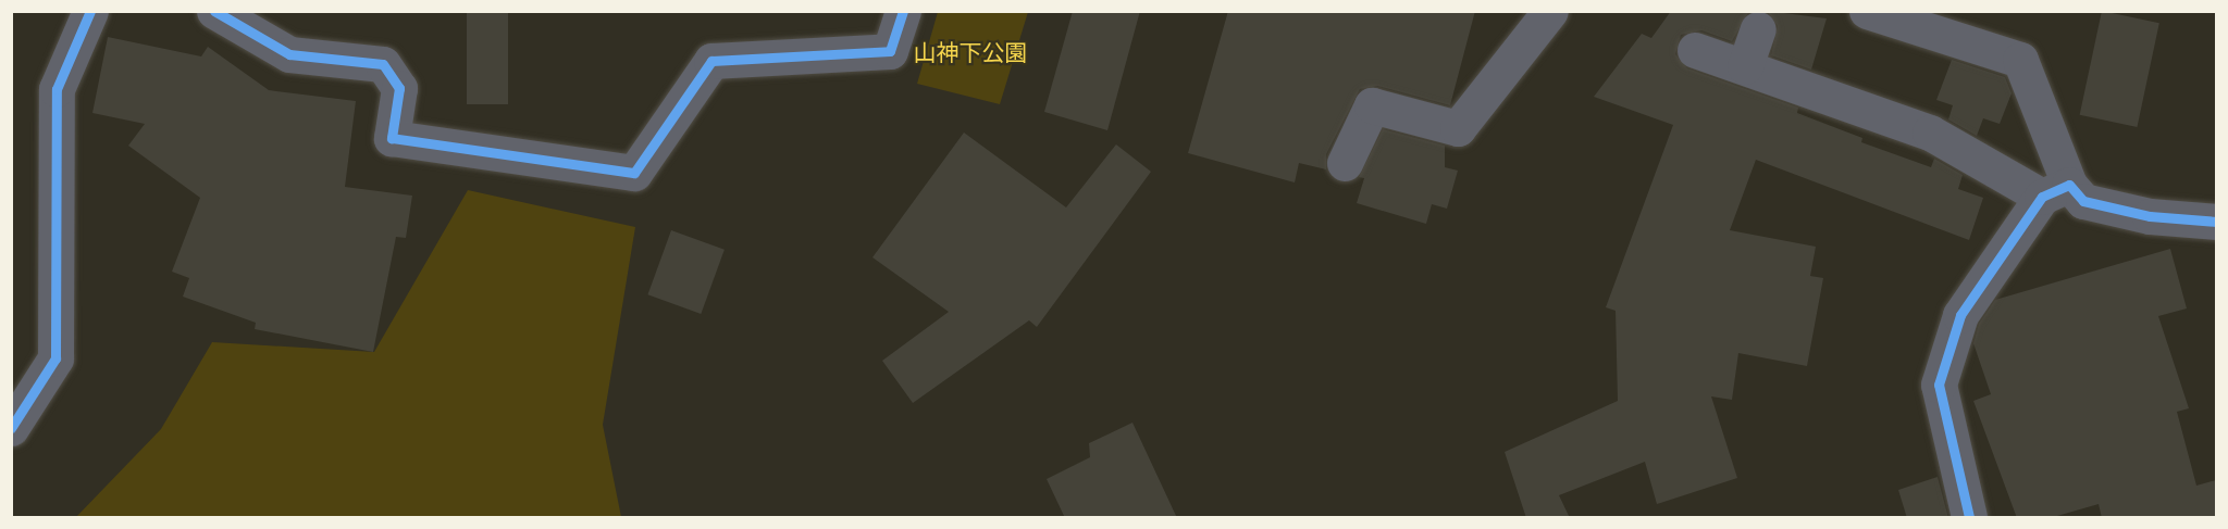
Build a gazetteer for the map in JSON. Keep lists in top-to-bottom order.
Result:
{
  "parks": ["山神下公園"]
}
